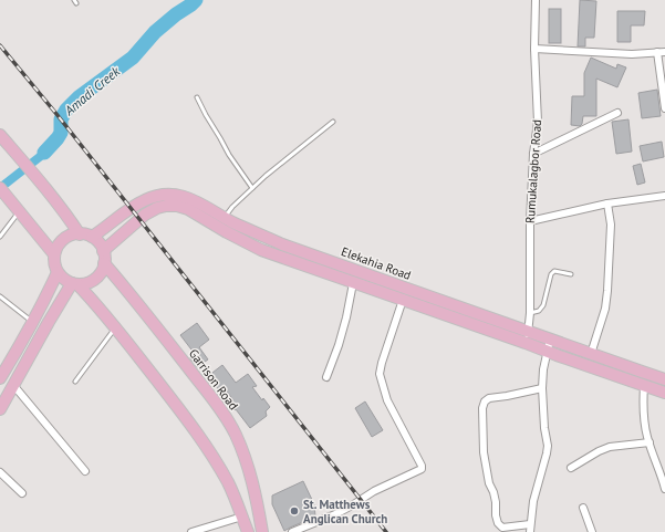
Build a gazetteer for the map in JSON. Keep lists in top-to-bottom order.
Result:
{
  "streets": {
    "main road": ["Elekahia Road", "Garrison Road"],
    "street": ["Rumukalagbor Road"]
  },
  "crossings": [
    ["Rumukalagbor Road", "Elekahia Road"],
    ["Elekahia Road", "Garrison Road"]
  ],
  "water": ["Amadi Creek"],
  "places": ["St. Matthews Anglican Church"]
}
